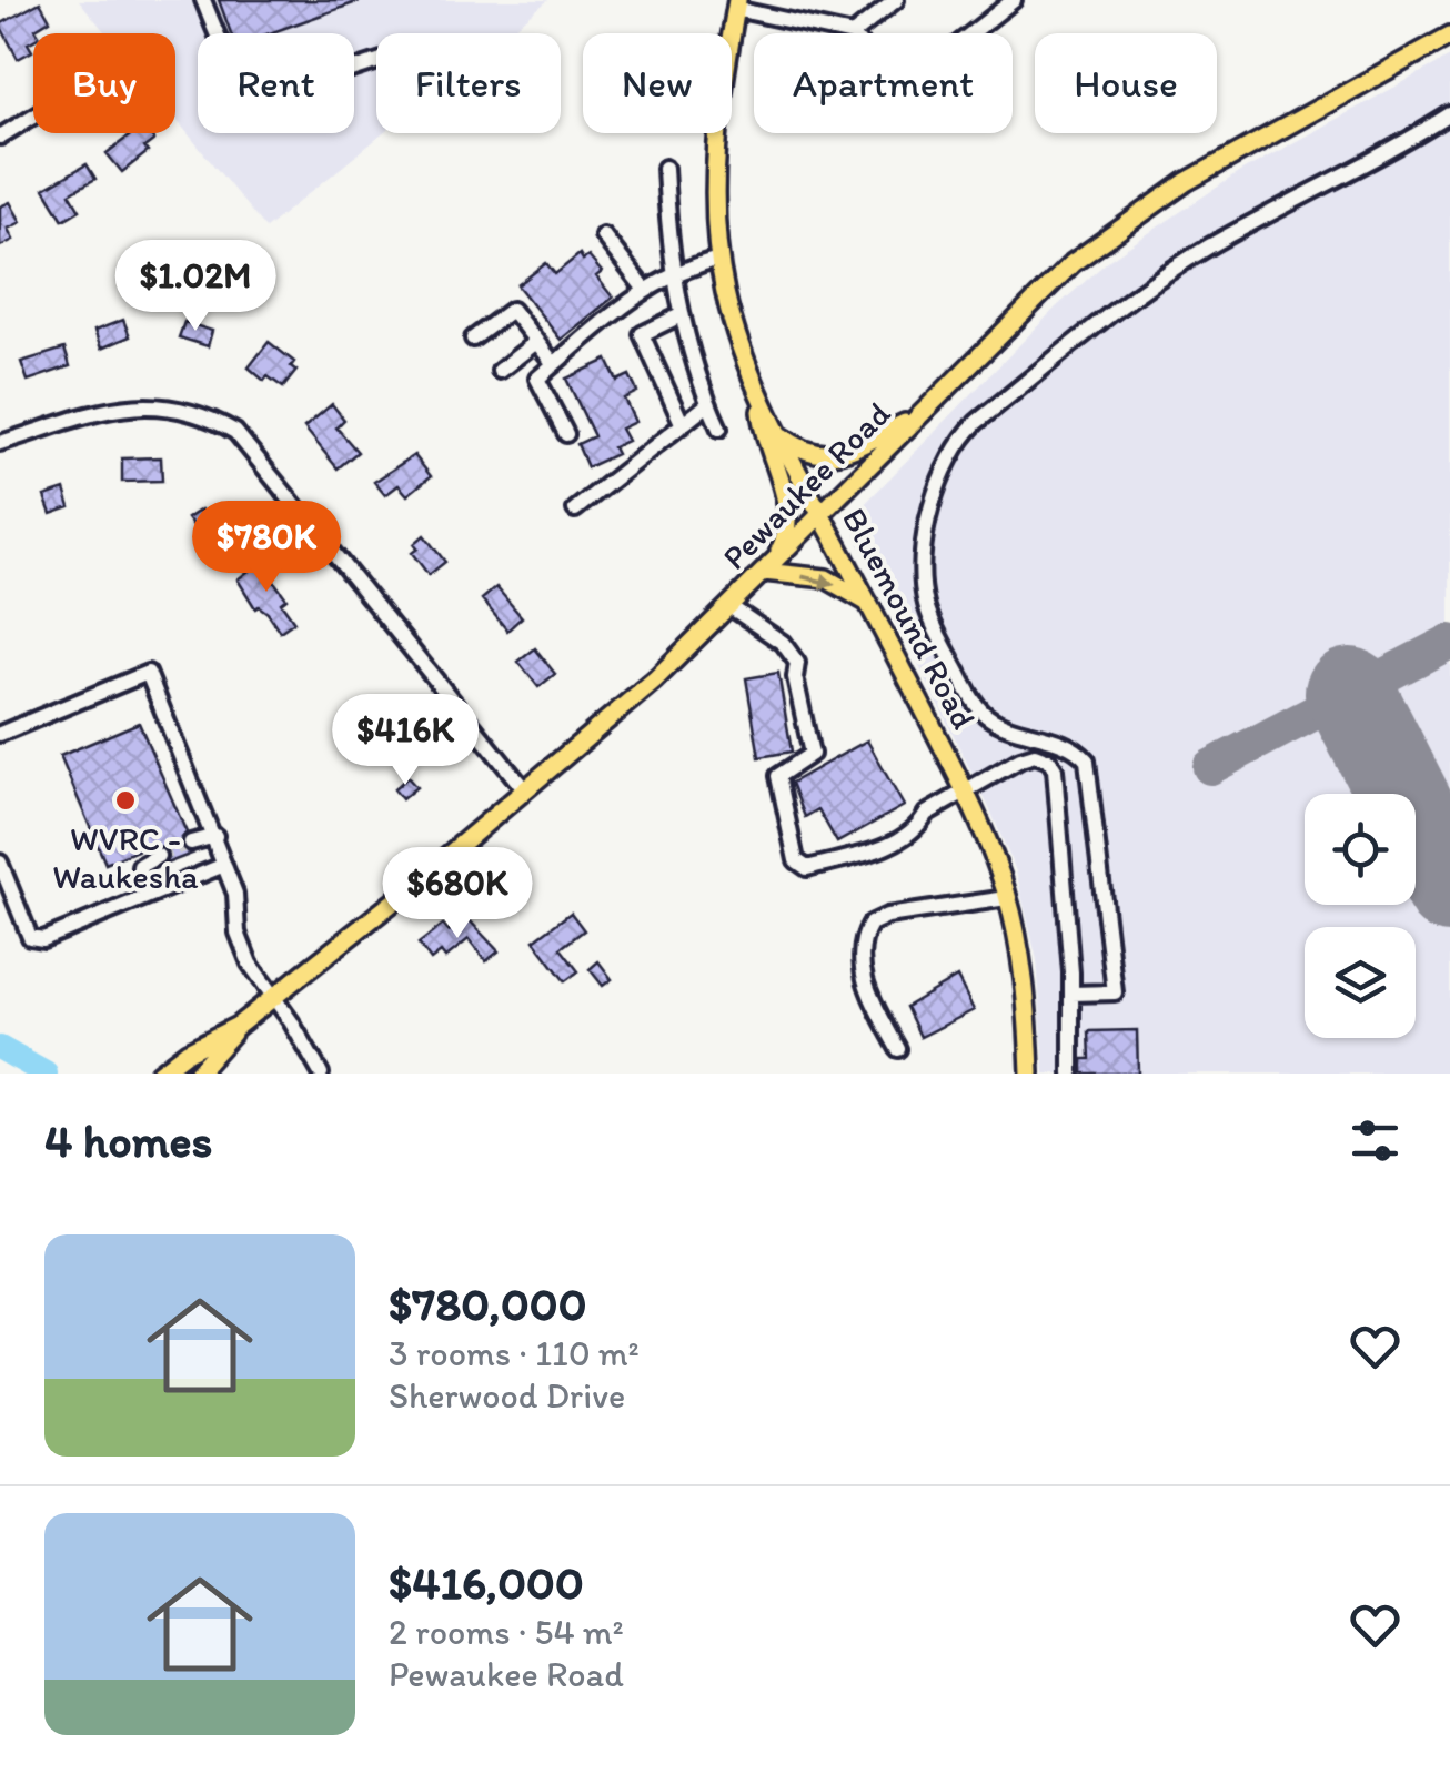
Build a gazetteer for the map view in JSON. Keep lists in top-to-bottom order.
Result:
{
  "streets": {
    "main road": ["Pewaukee Road", "Bluemound Road"]
  },
  "crossings": [
    ["Pewaukee Road", "Bluemound Road"]
  ],
  "places": ["WVRC - Waukesha"],
  "page": {
    "chip": [
      "Buy",
      "Rent",
      "Filters",
      "New",
      "Apartment",
      "House"
    ],
    "price": [
      "$1.02M",
      "$780K",
      "$416K",
      "$680K"
    ],
    "heading": "4 homes",
    "list": [
      {
        "name": "$780,000",
        "note": "3 rooms · 110 m² · Sherwood Drive"
      },
      {
        "name": "$416,000",
        "note": "2 rooms · 54 m² · Pewaukee Road"
      }
    ]
  }
}
